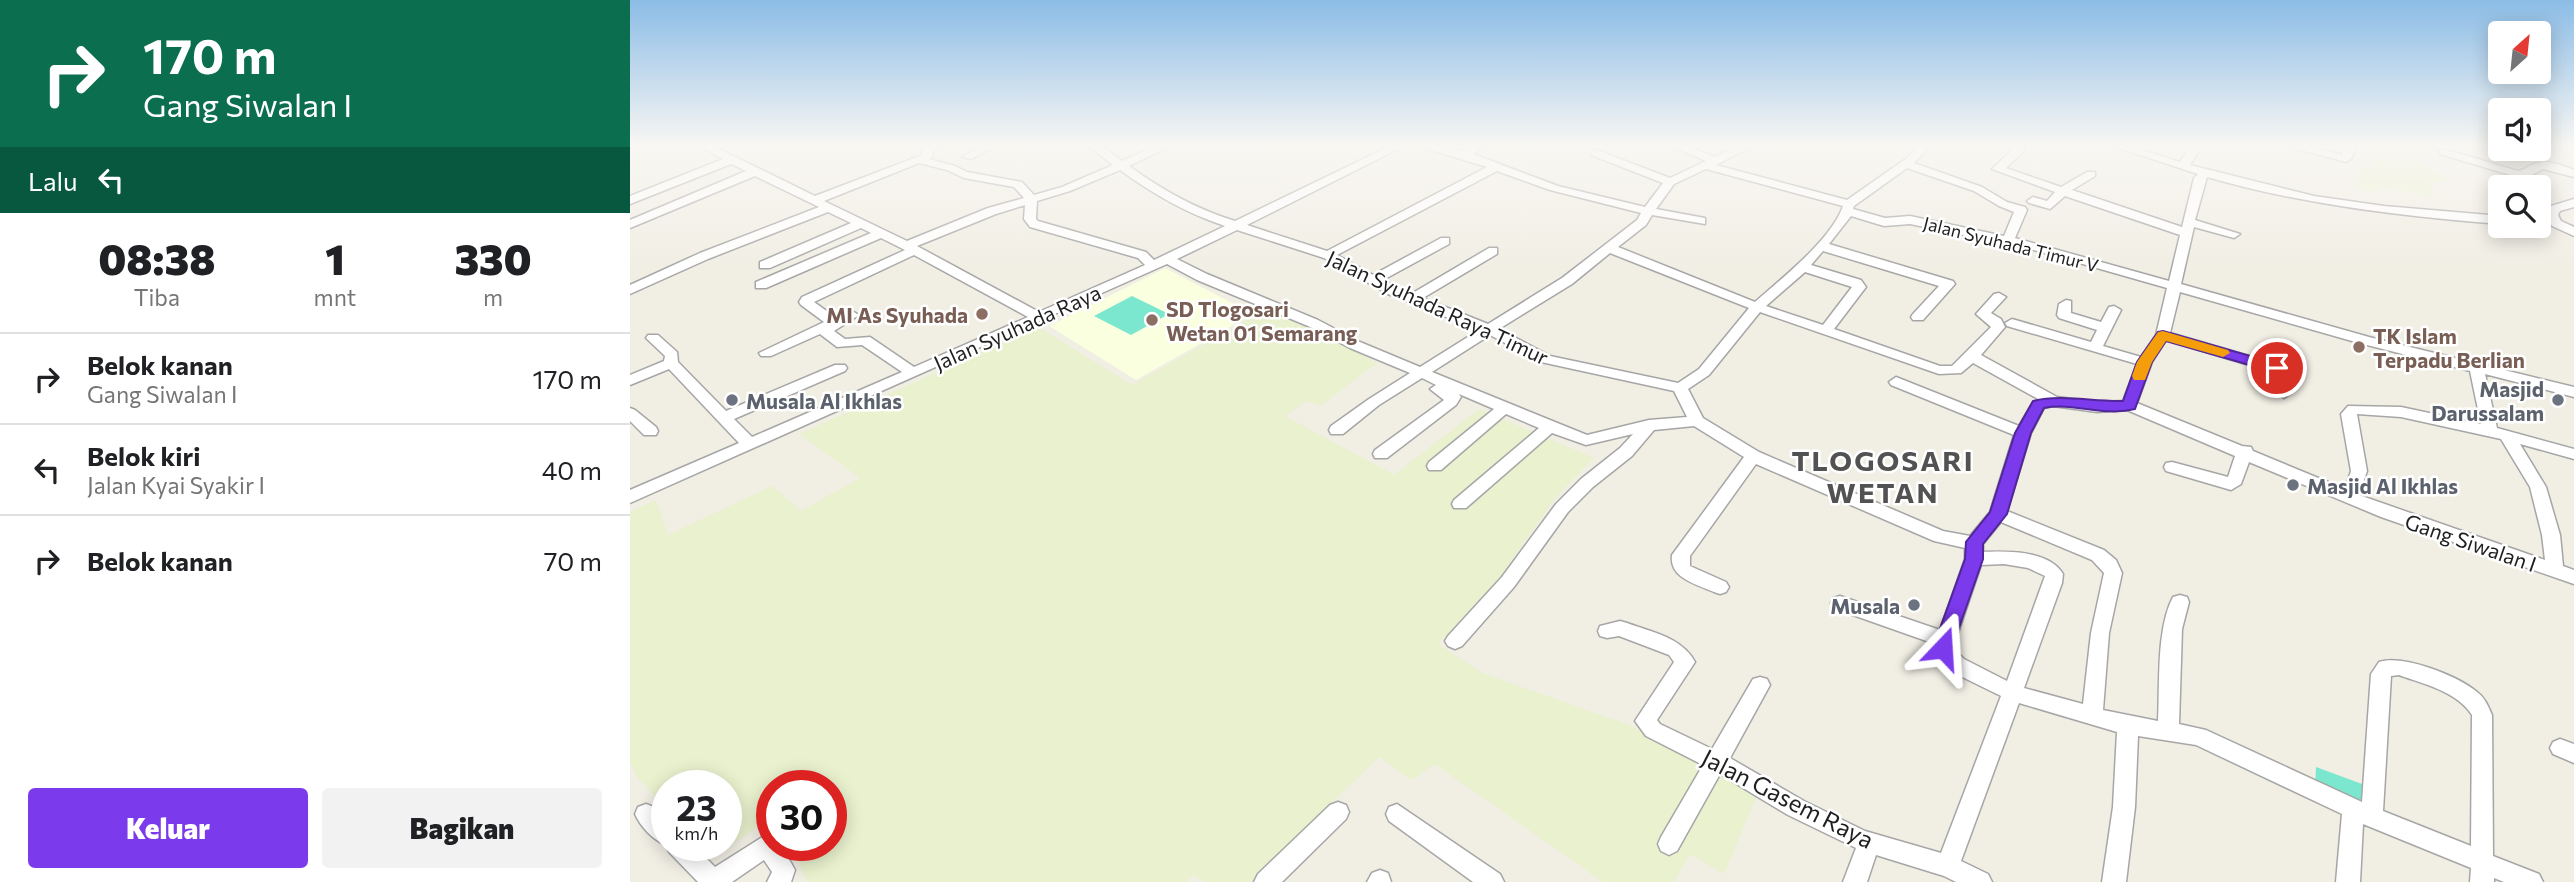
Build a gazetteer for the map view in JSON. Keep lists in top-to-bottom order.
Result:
{
  "streets": {
    "street": [
      "Jalan Syuhada Timur V",
      "Jalan Syuhada Raya Timur",
      "Jalan Syuhada Raya",
      "Gang Siwalan I",
      "Jalan Gasem Raya"
    ]
  },
  "crossings": [
    ["Jalan Syuhada Raya Timur", "Jalan Syuhada Raya"]
  ],
  "districts": ["TLOGOSARI WETAN"],
  "places": [
    "MI As Syuhada",
    "SD Tlogosari Wetan 01 Semarang",
    "TK Islam Terpadu Berlian",
    "Musala Al Ikhlas",
    "Masjid Darussalam",
    "Masjid Al Ikhlas",
    "Musala"
  ],
  "north": "top right",
  "page": {
    "turn": ["170 m", "Gang Siwalan I"],
    "then": "Lalu",
    "eta": [
      "08:38",
      "Tiba",
      "1",
      "mnt",
      "330",
      "m"
    ],
    "list": [
      {
        "name": "Belok kanan",
        "note": "Gang Siwalan I",
        "value": "170 m"
      },
      {
        "name": "Belok kiri",
        "note": "Jalan Kyai Syakir I",
        "value": "40 m"
      },
      {
        "name": "Belok kanan",
        "value": "70 m"
      }
    ],
    "speed": "23 km/h",
    "limit": "30",
    "buttons": ["Keluar", "Bagikan"]
  }
}
